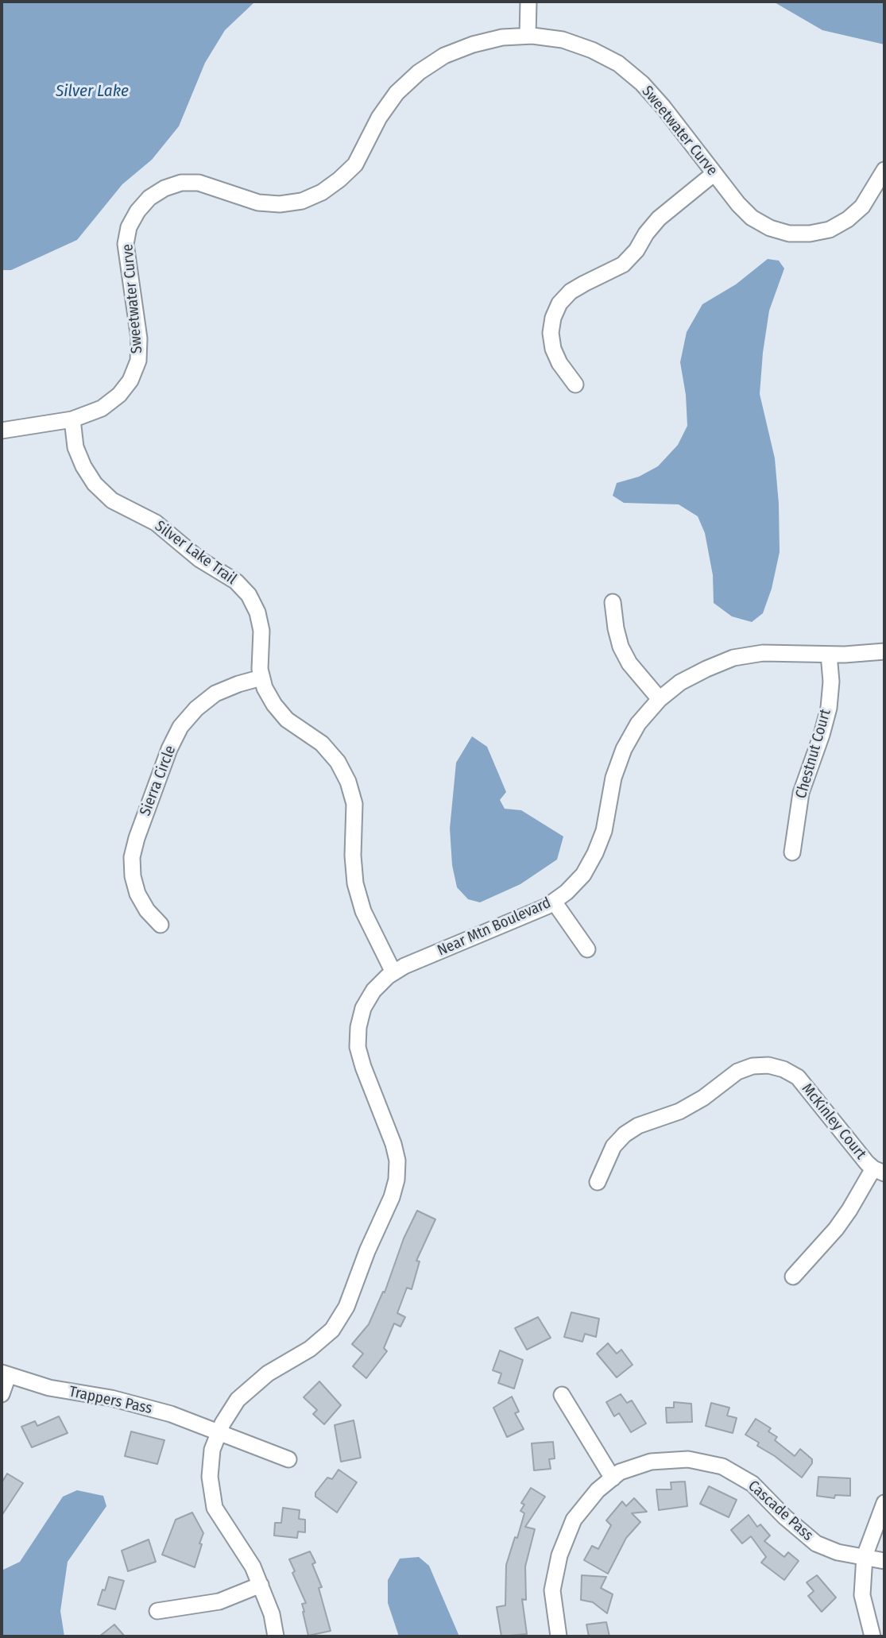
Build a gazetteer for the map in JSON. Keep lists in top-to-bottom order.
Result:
{
  "streets": {
    "street": [
      "Sweetwater Curve",
      "Silver Lake Trail",
      "Chestnut Court",
      "Sierra Circle",
      "Near Mtn Boulevard",
      "McKinley Court",
      "Trappers Pass",
      "Cascade Pass"
    ]
  },
  "crossings": [
    ["Sweetwater Curve", "Silver Lake Trail"],
    ["Silver Lake Trail", "Sierra Circle"],
    ["Silver Lake Trail", "Near Mtn Boulevard"],
    ["Chestnut Court", "Near Mtn Boulevard"],
    ["Near Mtn Boulevard", "Trappers Pass"]
  ],
  "water": ["Silver Lake"]
}
